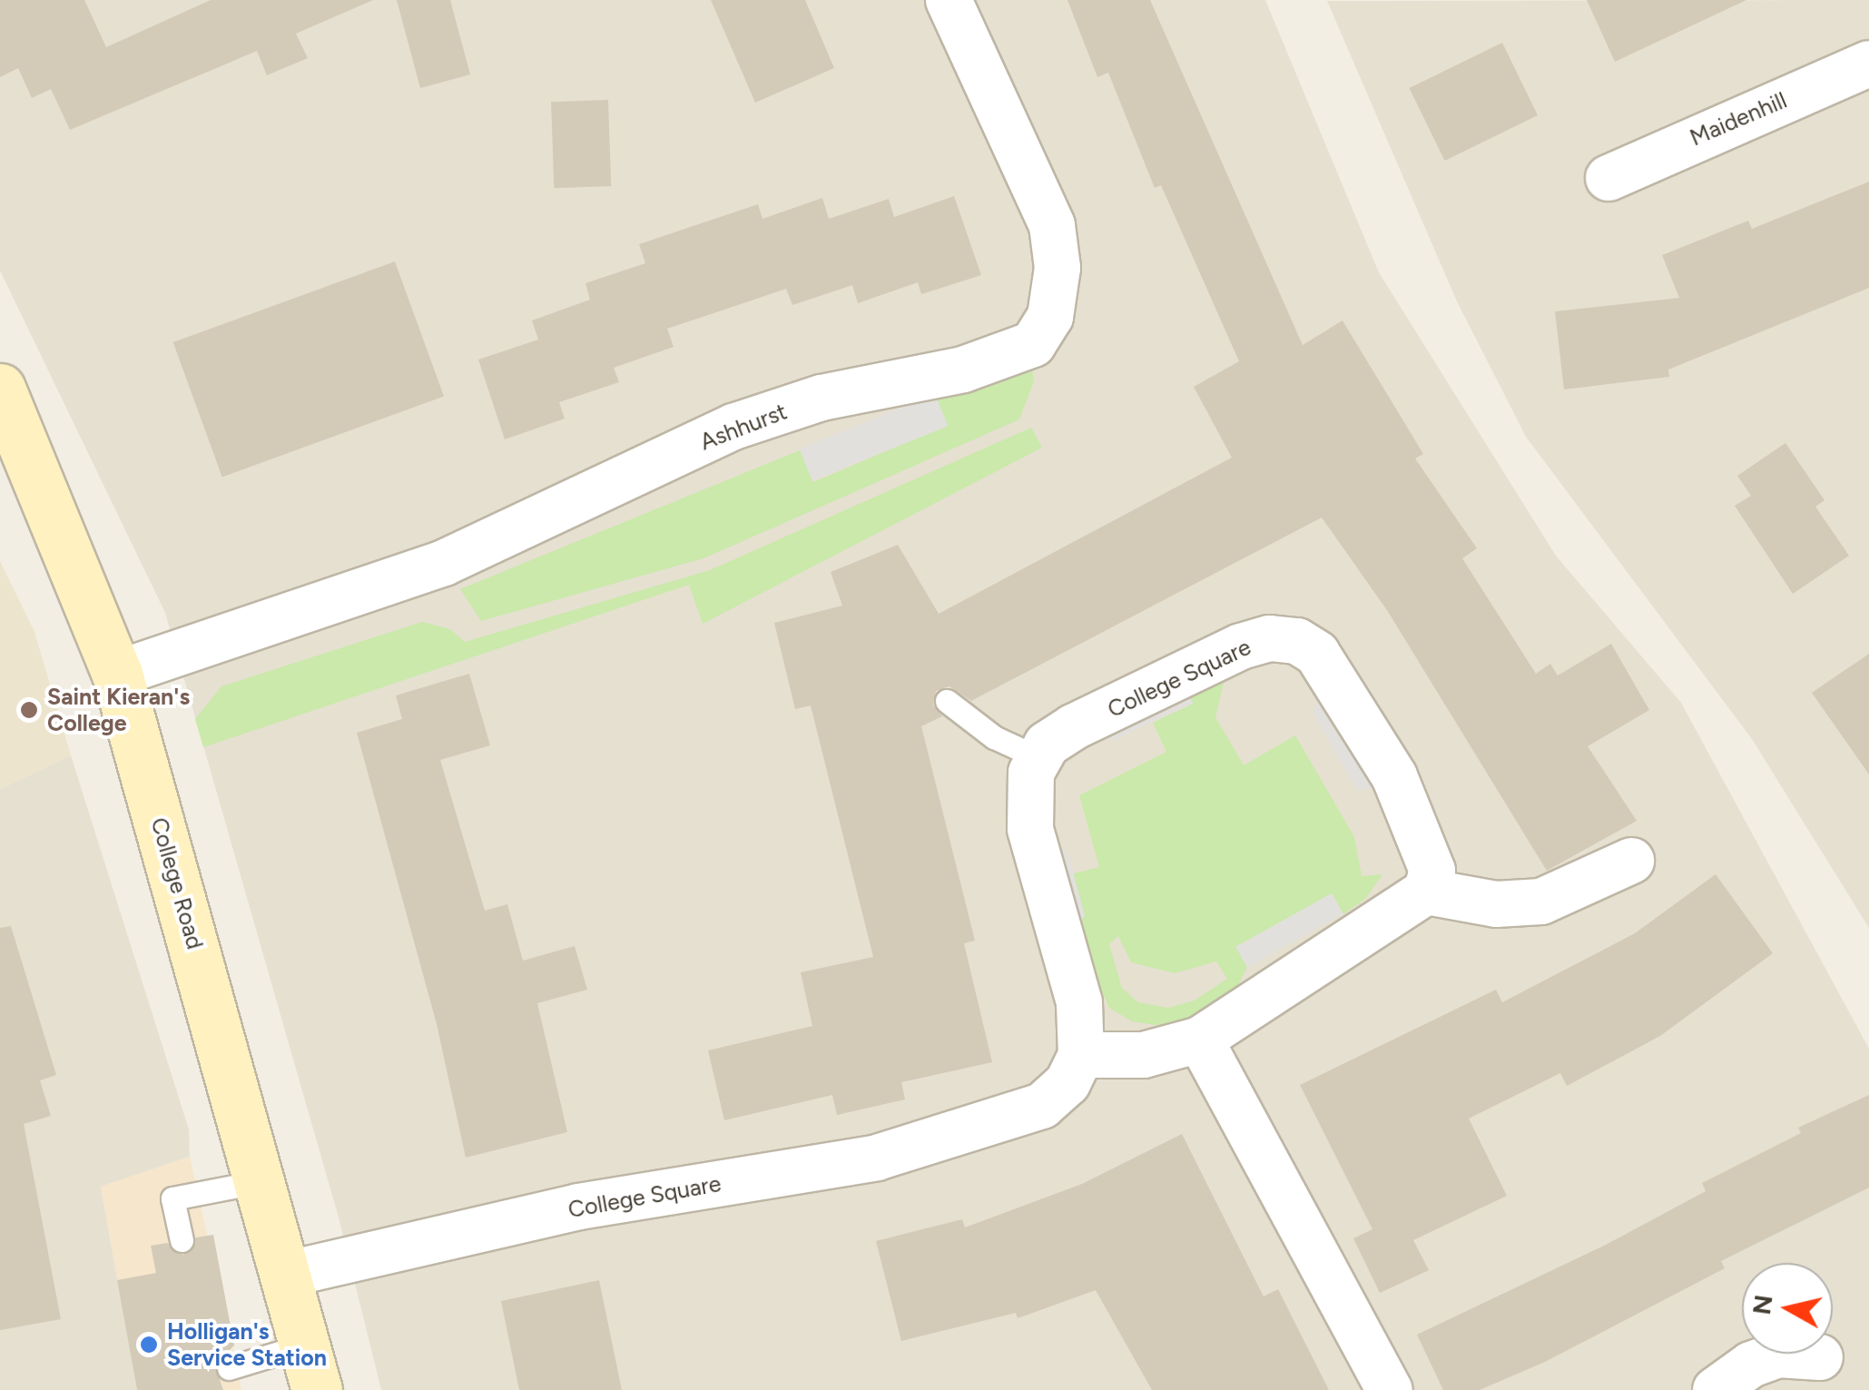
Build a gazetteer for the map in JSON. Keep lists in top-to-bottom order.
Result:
{
  "streets": {
    "main road": ["College Road"],
    "street": ["Maidenhill", "Ashhurst", "College Square"]
  },
  "crossings": [
    ["Ashhurst", "College Road"],
    ["College Square", "College Road"]
  ],
  "places": ["Saint Kieran's College", "Holligan's Service Station"],
  "north": "left"
}
